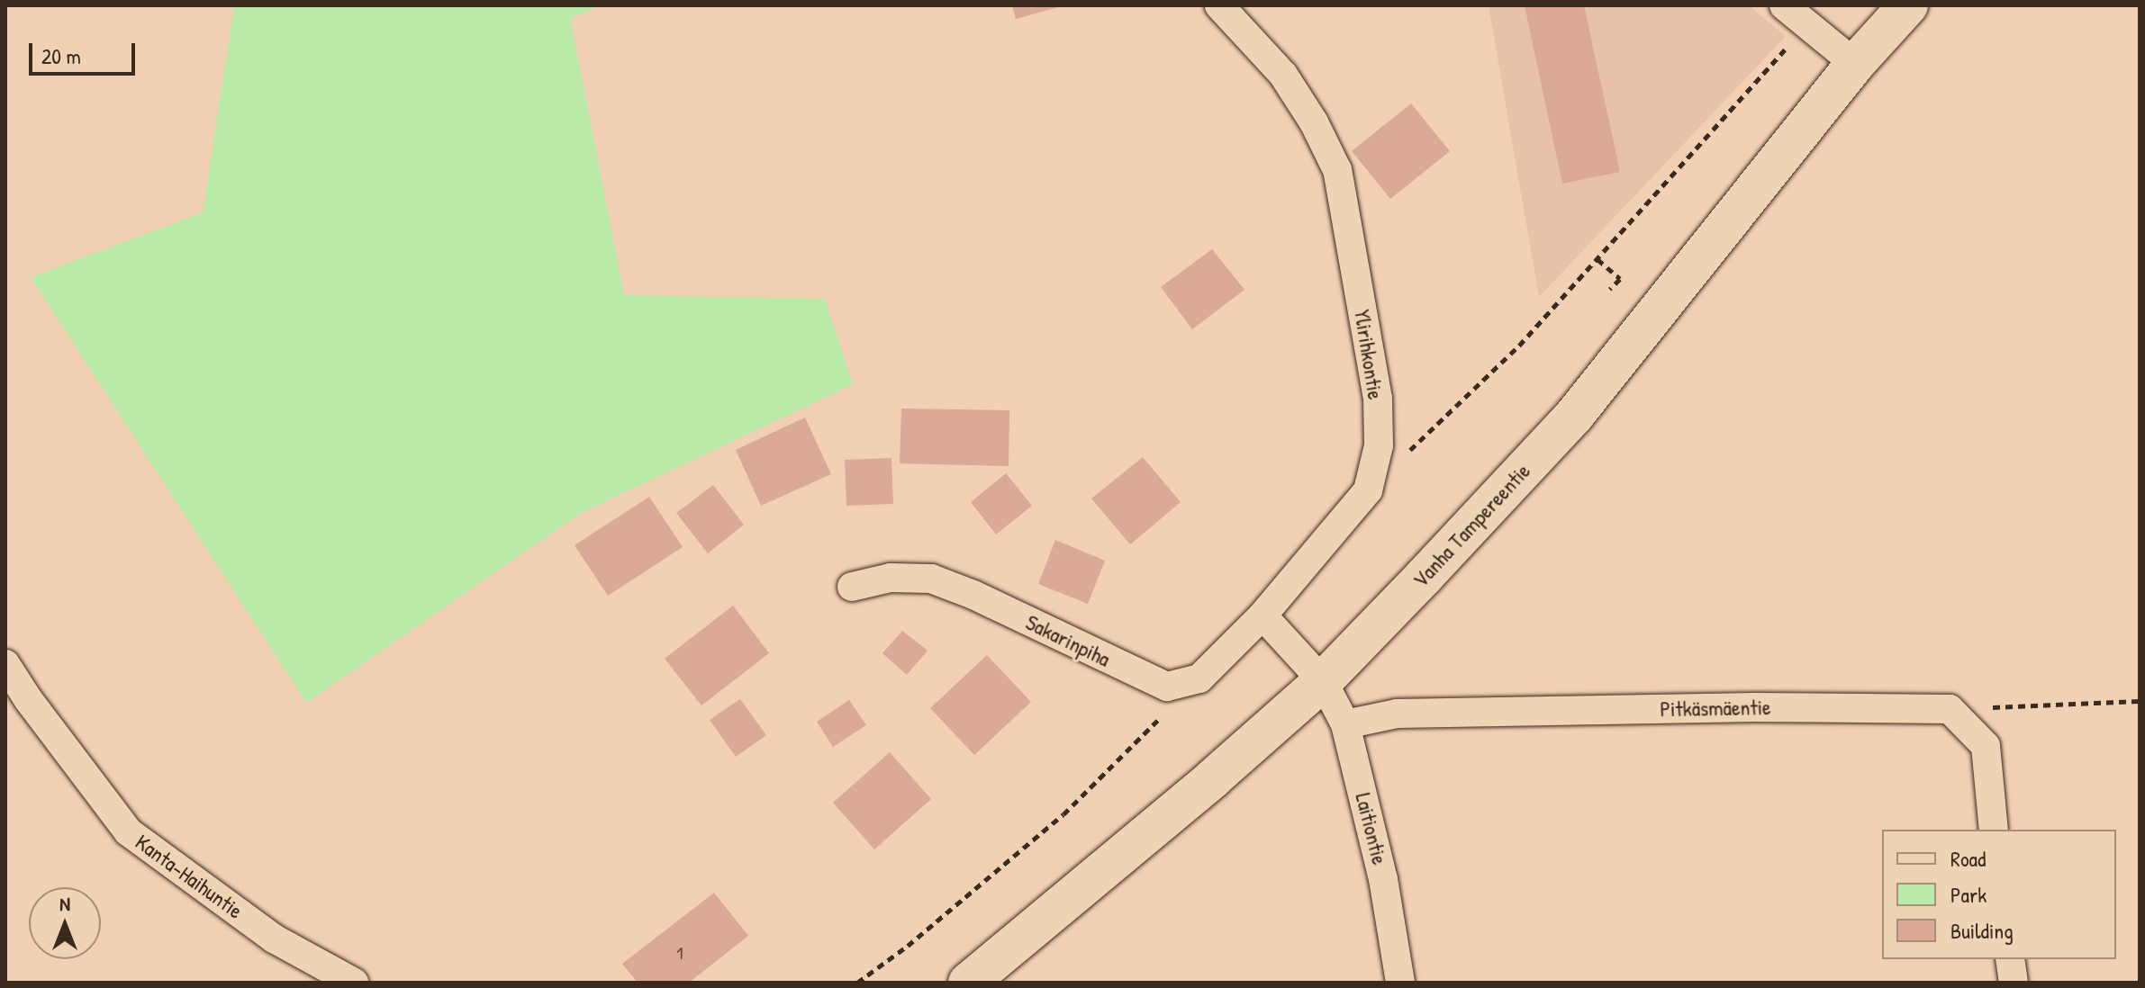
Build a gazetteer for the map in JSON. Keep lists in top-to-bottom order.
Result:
{
  "streets": {
    "main road": ["Vanha Tampereentie"],
    "street": [
      "Ylirihkontie",
      "Sakarinpiha",
      "Pitkäsmäentie",
      "Laitiontie",
      "Kanta-Haihuntie"
    ]
  },
  "crossings": [
    ["Vanha Tampereentie", "Laitiontie"],
    ["Pitkäsmäentie", "Laitiontie"]
  ],
  "house_numbers": ["1"],
  "legend": ["Road", "Park", "Building"],
  "scale_bar": "20 m",
  "north": "top"
}
